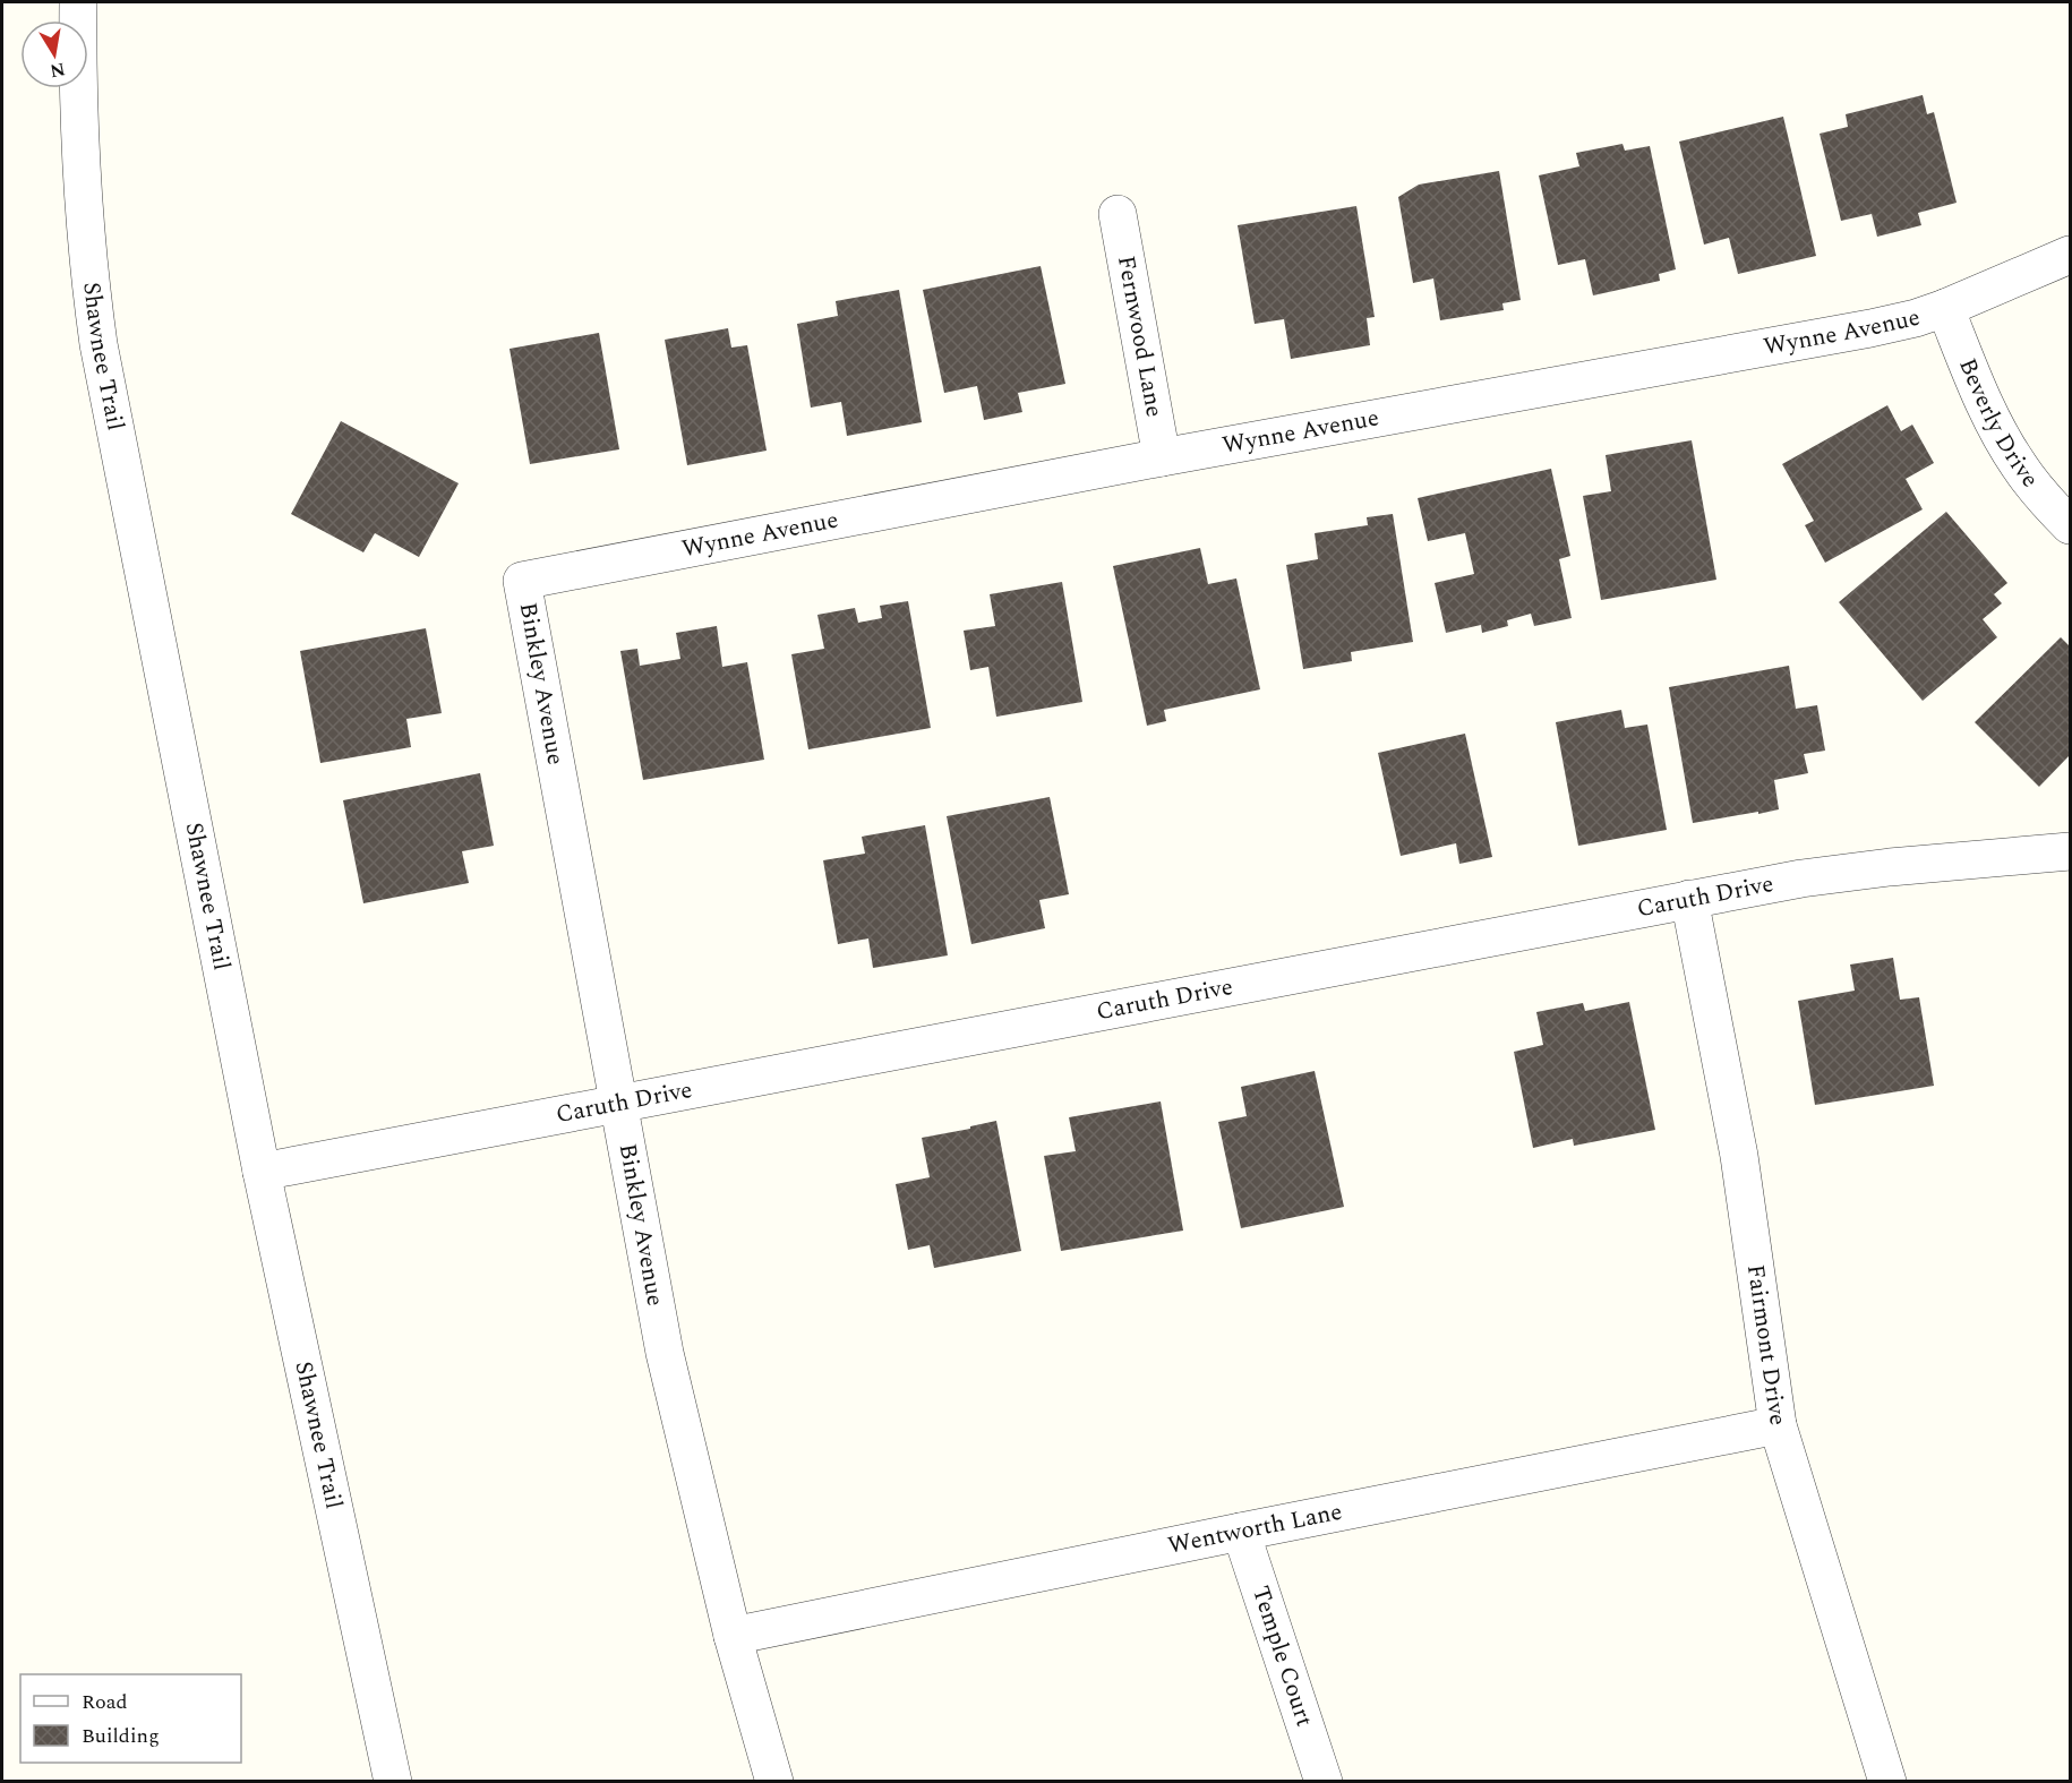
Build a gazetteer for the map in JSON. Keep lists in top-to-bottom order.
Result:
{
  "streets": {
    "street": [
      "Wynne Avenue",
      "Fernwood Lane",
      "Shawnee Trail",
      "Beverly Drive",
      "Binkley Avenue",
      "Caruth Drive",
      "Fairmont Drive",
      "Wentworth Lane",
      "Temple Court"
    ]
  },
  "crossings": [
    ["Wynne Avenue", "Fernwood Lane"],
    ["Wynne Avenue", "Beverly Drive"],
    ["Wynne Avenue", "Binkley Avenue"],
    ["Shawnee Trail", "Caruth Drive"],
    ["Binkley Avenue", "Caruth Drive"],
    ["Binkley Avenue", "Wentworth Lane"],
    ["Caruth Drive", "Fairmont Drive"],
    ["Fairmont Drive", "Wentworth Lane"],
    ["Wentworth Lane", "Temple Court"]
  ],
  "legend": ["Road", "Building"],
  "north": "bottom"
}
